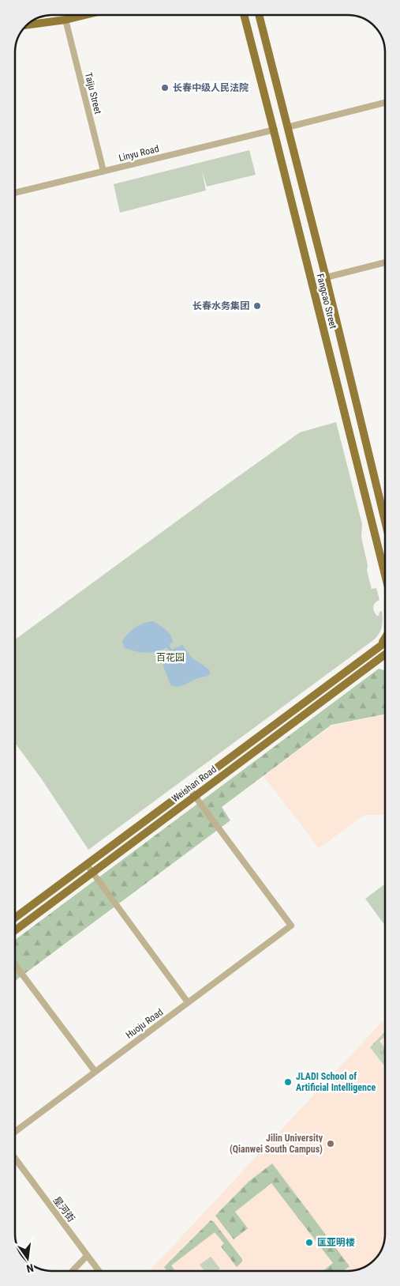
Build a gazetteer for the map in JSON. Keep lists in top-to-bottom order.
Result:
{
  "streets": {
    "main road": ["Fangcao Street", "Weishan Road"],
    "street": [
      "Taiju Street",
      "Linyu Road",
      "Huoju Road",
      "星河街"
    ]
  },
  "crossings": [
    ["Taiju Street", "Linyu Road"],
    ["Linyu Road", "Fangcao Street"],
    ["Weishan Road", "Huoju Road"]
  ],
  "parks": ["百花园"],
  "places": [
    "长春中级人民法院",
    "长春水务集团",
    "JLADI School of Artificial Intelligence",
    "Jilin University (Qianwei South Campus)",
    "匡亚明楼"
  ],
  "north": "bottom"
}
